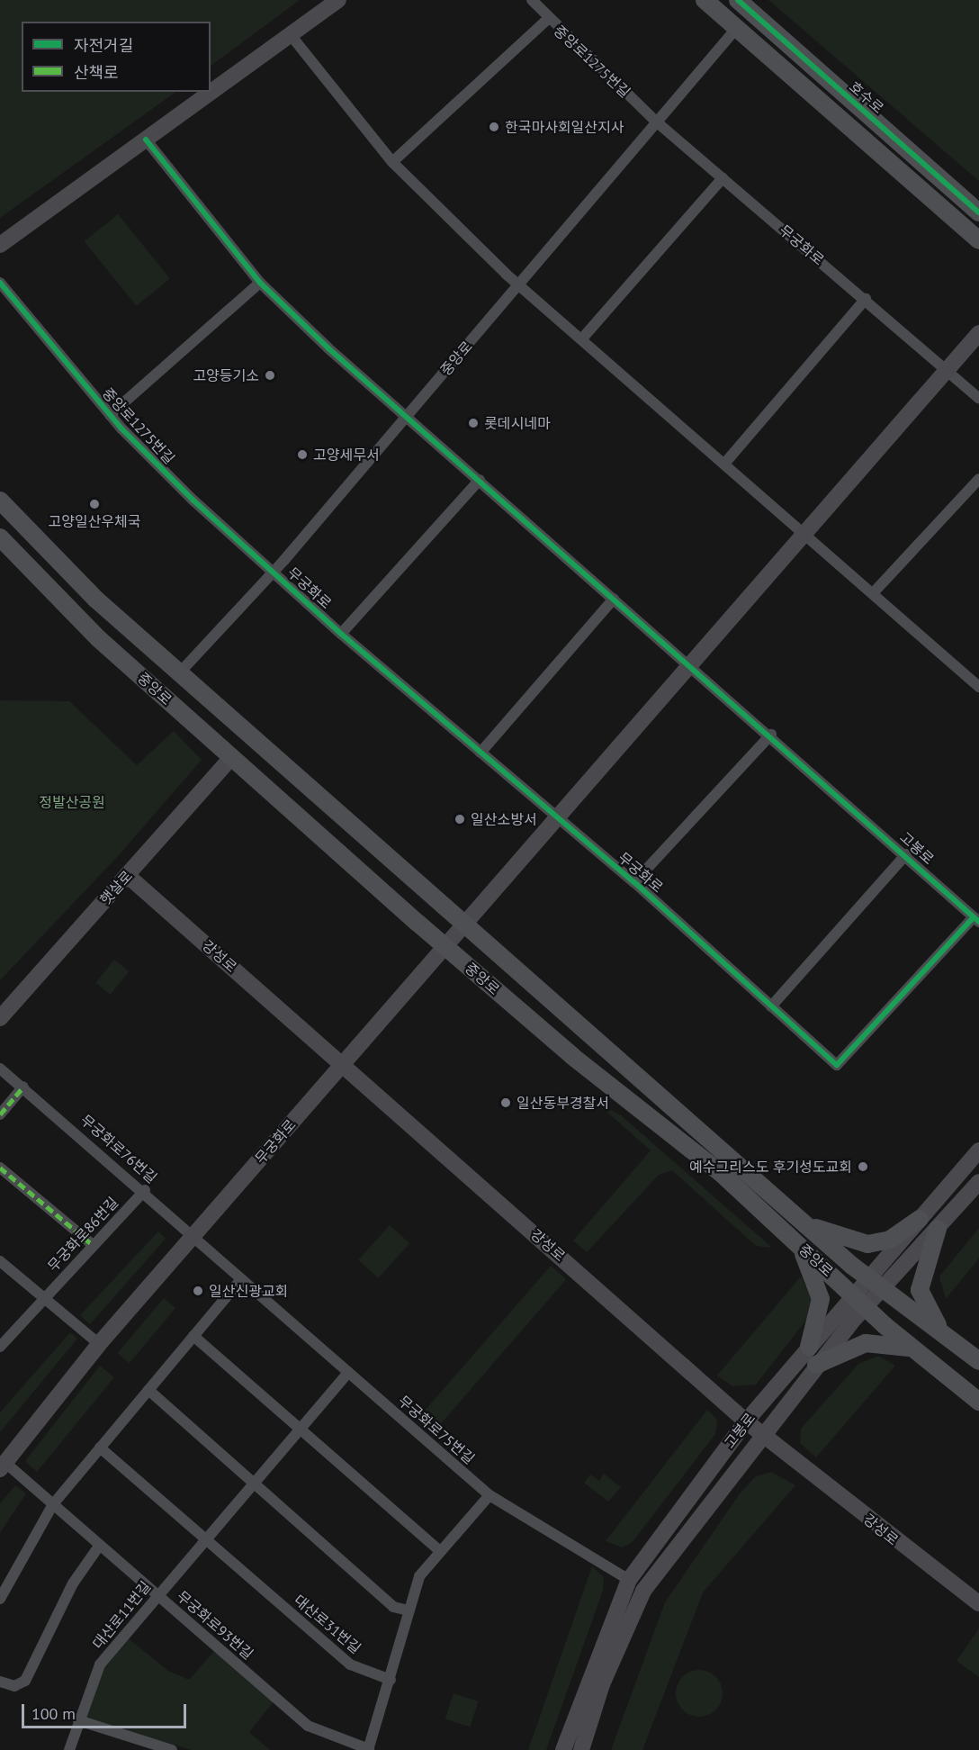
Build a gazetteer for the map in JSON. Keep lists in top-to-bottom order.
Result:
{
  "streets": {
    "main road": [
      "호수로",
      "무궁화로",
      "중앙로",
      "고봉로",
      "햇살로",
      "강성로"
    ],
    "street": [
      "중앙로1275번길",
      "무궁화로76번길",
      "무궁화로86번길",
      "무궁화로75번길",
      "대산로11번길",
      "대산로31번길",
      "무궁화로93번길"
    ]
  },
  "crossings": [
    ["중앙로1275번길", "무궁화로"],
    ["중앙로1275번길", "중앙로"],
    ["무궁화로", "중앙로"],
    ["무궁화로", "고봉로"],
    ["무궁화로", "강성로"],
    ["무궁화로", "무궁화로76번길"],
    ["무궁화로", "무궁화로75번길"],
    ["무궁화로", "무궁화로93번길"],
    ["중앙로", "고봉로"],
    ["중앙로", "햇살로"],
    ["고봉로", "강성로"],
    ["고봉로", "무궁화로75번길"],
    ["햇살로", "강성로"],
    ["무궁화로76번길", "무궁화로86번길"],
    ["무궁화로76번길", "무궁화로75번길"],
    ["무궁화로75번길", "대산로11번길"],
    ["대산로11번길", "대산로31번길"],
    ["대산로11번길", "무궁화로93번길"]
  ],
  "parks": ["정발산공원"],
  "places": [
    "한국마사회일산지사",
    "고양등기소",
    "롯데시네마",
    "고양세무서",
    "고양일산우체국",
    "일산소방서",
    "일산동부경찰서",
    "예수그리스도 후기성도교회",
    "일산신광교회"
  ],
  "legend": ["자전거길", "산책로"],
  "scale_bar": "100 m"
}
